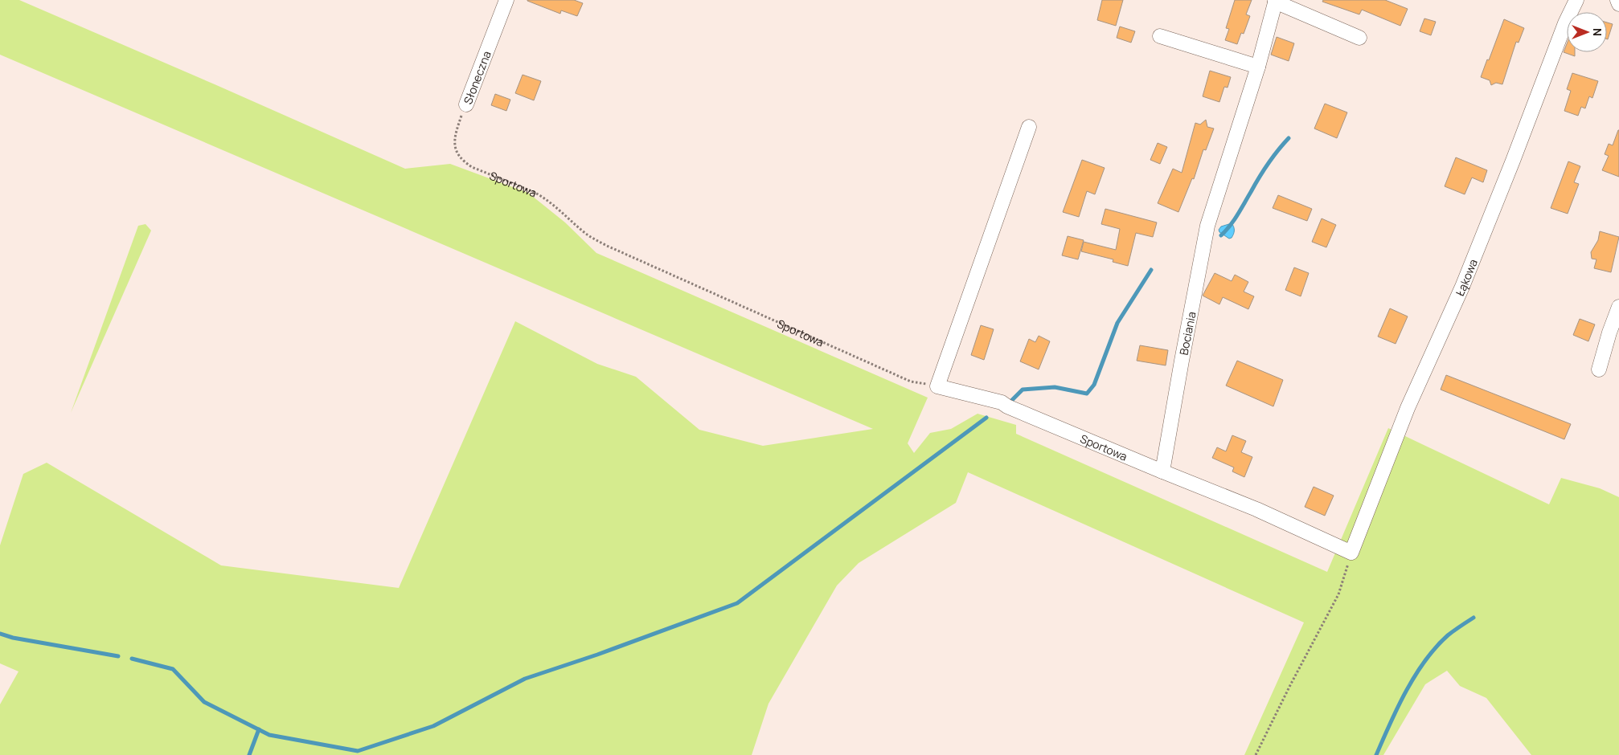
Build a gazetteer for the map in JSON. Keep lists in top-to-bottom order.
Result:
{
  "streets": {
    "street": [
      "Słoneczna",
      "Sportowa",
      "Łąkowa",
      "Bociania"
    ]
  },
  "crossings": [
    ["Słoneczna", "Sportowa"],
    ["Sportowa", "Bociania"]
  ],
  "north": "right"
}
